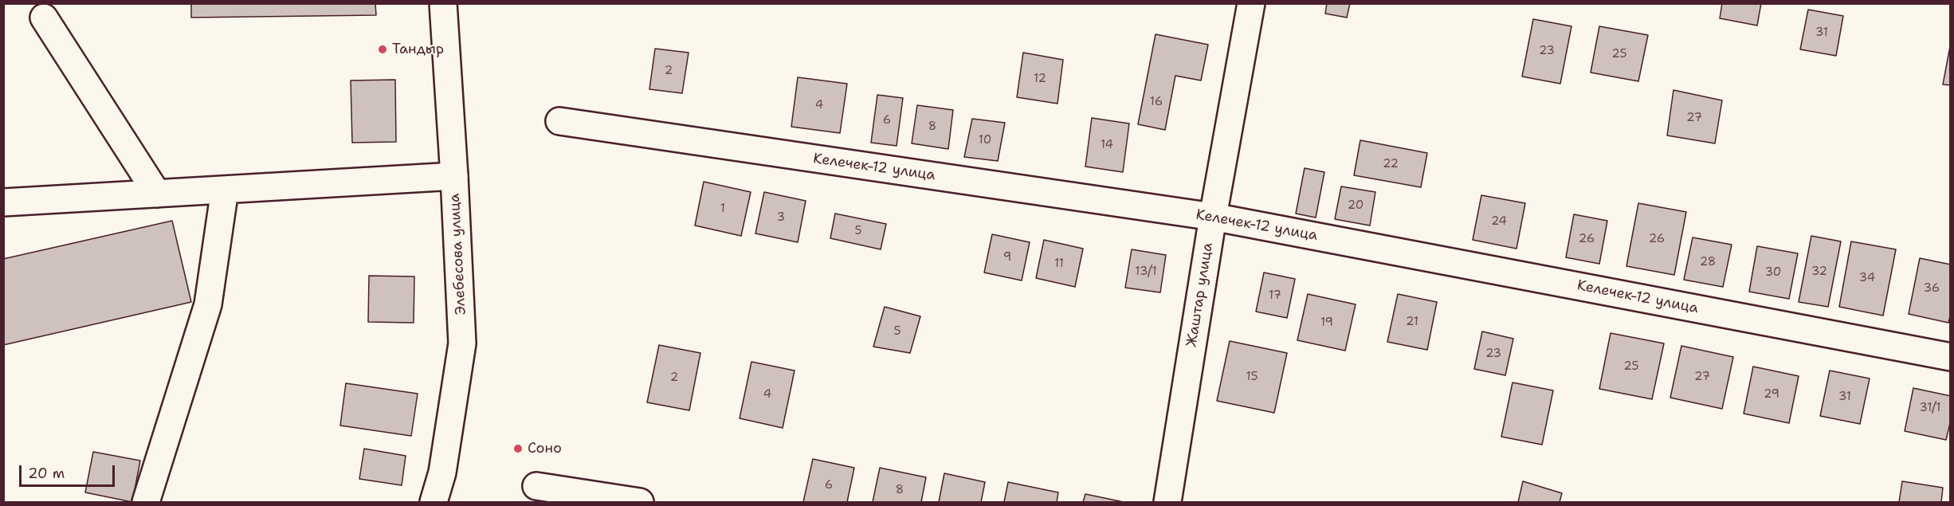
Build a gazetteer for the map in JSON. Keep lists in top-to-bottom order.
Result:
{
  "streets": {
    "street": ["Келечек-12 улица", "Элебесова улица", "Жаштар улица"]
  },
  "crossings": [
    ["Келечек-12 улица", "Жаштар улица"]
  ],
  "places": ["Тандыр", "Соно"],
  "house_numbers": [
    "31",
    "23",
    "25",
    "2",
    "12",
    "16",
    "4",
    "27",
    "6",
    "8",
    "10",
    "14",
    "22",
    "20",
    "1",
    "3",
    "24",
    "5",
    "26",
    "26",
    "9",
    "28",
    "11",
    "13/1",
    "32",
    "30",
    "34",
    "36",
    "17",
    "21",
    "19",
    "5",
    "23",
    "25",
    "15",
    "27",
    "2",
    "4",
    "29",
    "31",
    "31/1",
    "6",
    "8"
  ],
  "scale_bar": "20 m"
}
